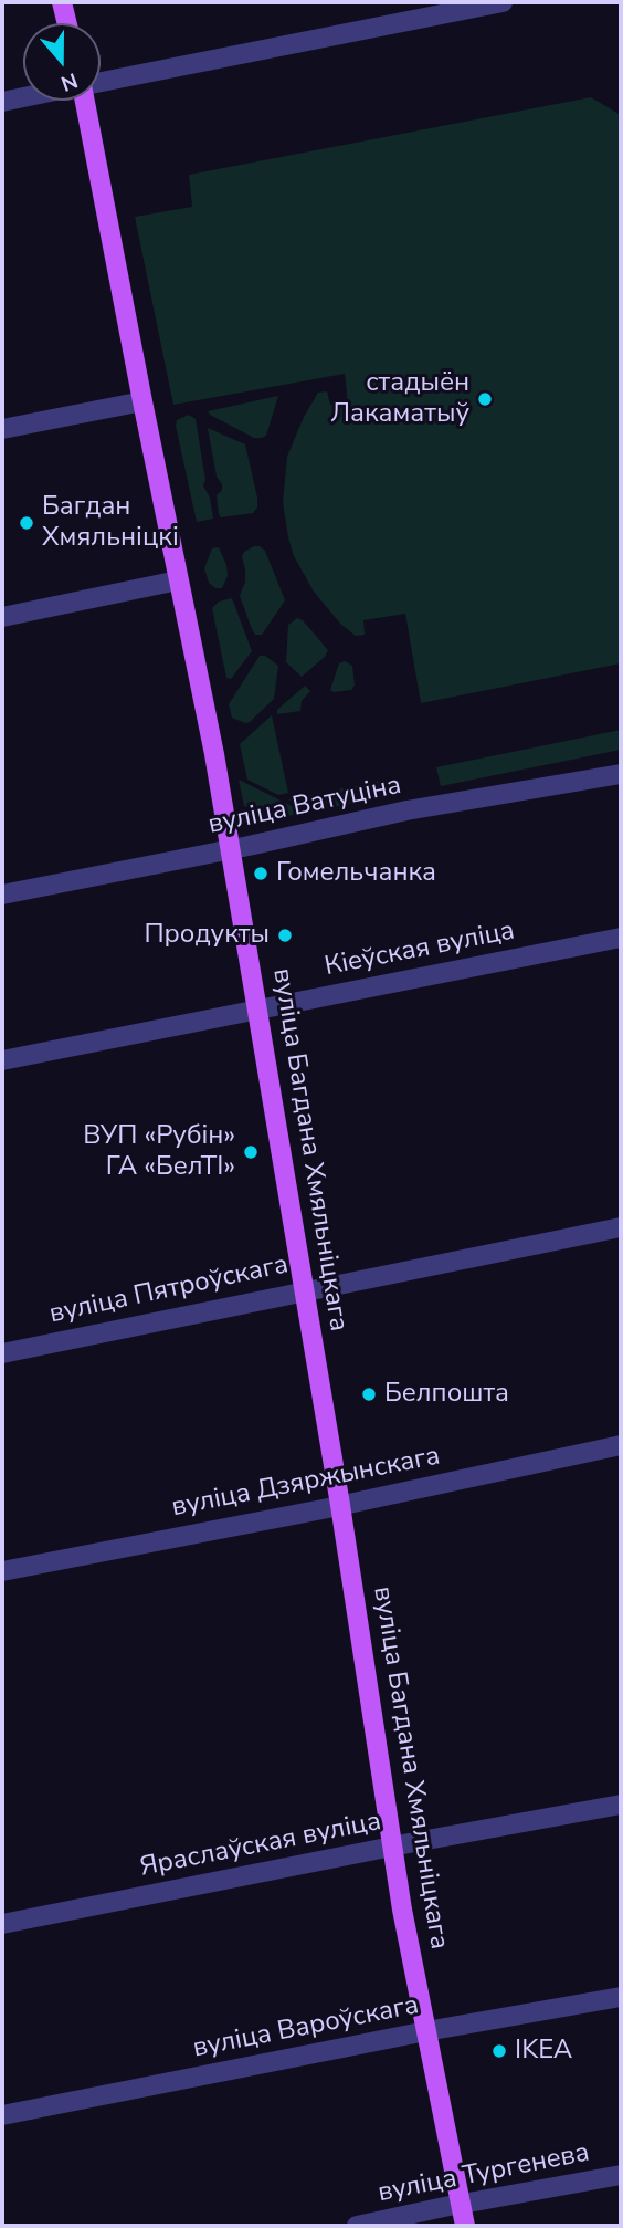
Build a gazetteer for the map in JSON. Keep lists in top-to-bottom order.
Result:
{
  "streets": {
    "main road": ["вуліца Багдана Хмяльніцкага"],
    "street": [
      "вуліца Ватуціна",
      "Кіеўская вуліца",
      "вуліца Пятроўскага",
      "вуліца Дзяржынскага",
      "Яраслаўская вуліца",
      "вуліца Вароўскага",
      "вуліца Тургенева"
    ]
  },
  "crossings": [
    ["вуліца Ватуціна", "вуліца Багдана Хмяльніцкага"],
    ["Кіеўская вуліца", "вуліца Багдана Хмяльніцкага"],
    ["вуліца Багдана Хмяльніцкага", "вуліца Пятроўскага"],
    ["вуліца Багдана Хмяльніцкага", "вуліца Дзяржынскага"],
    ["вуліца Багдана Хмяльніцкага", "Яраслаўская вуліца"],
    ["вуліца Багдана Хмяльніцкага", "вуліца Вароўскага"],
    ["вуліца Багдана Хмяльніцкага", "вуліца Тургенева"]
  ],
  "places": [
    "стадыён Лакаматыў",
    "Багдан Хмяльніцкі",
    "Гомельчанка",
    "Продукты",
    "ВУП «Рубін» ГА «БелТІ»",
    "Белпошта",
    "IKEA"
  ],
  "north": "bottom"
}
